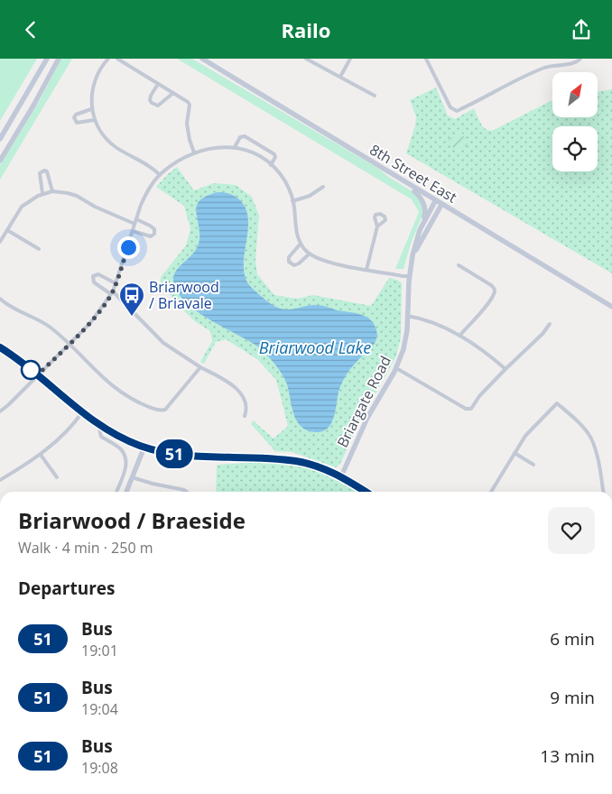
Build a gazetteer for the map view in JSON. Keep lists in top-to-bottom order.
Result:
{
  "streets": {
    "street": ["8th Street East", "Briargate Road"]
  },
  "crossings": [
    ["8th Street East", "Briargate Road"]
  ],
  "water": ["Briarwood Lake"],
  "places": {
    "bus stop": ["Briarwood / Briavale"]
  },
  "lines": ["bus line 51"],
  "north": "top right",
  "page": {
    "header": "Railo",
    "on_map": "51",
    "heading": [
      ["Briarwood / Braeside", "Walk · 4 min · 250 m"],
      "Departures"
    ],
    "list": [
      {
        "mark": "51",
        "name": "Bus",
        "note": "19:01",
        "value": "6 min"
      },
      {
        "mark": "51",
        "name": "Bus",
        "note": "19:04",
        "value": "9 min"
      },
      {
        "mark": "51",
        "name": "Bus",
        "note": "19:08",
        "value": "13 min"
      }
    ]
  }
}
